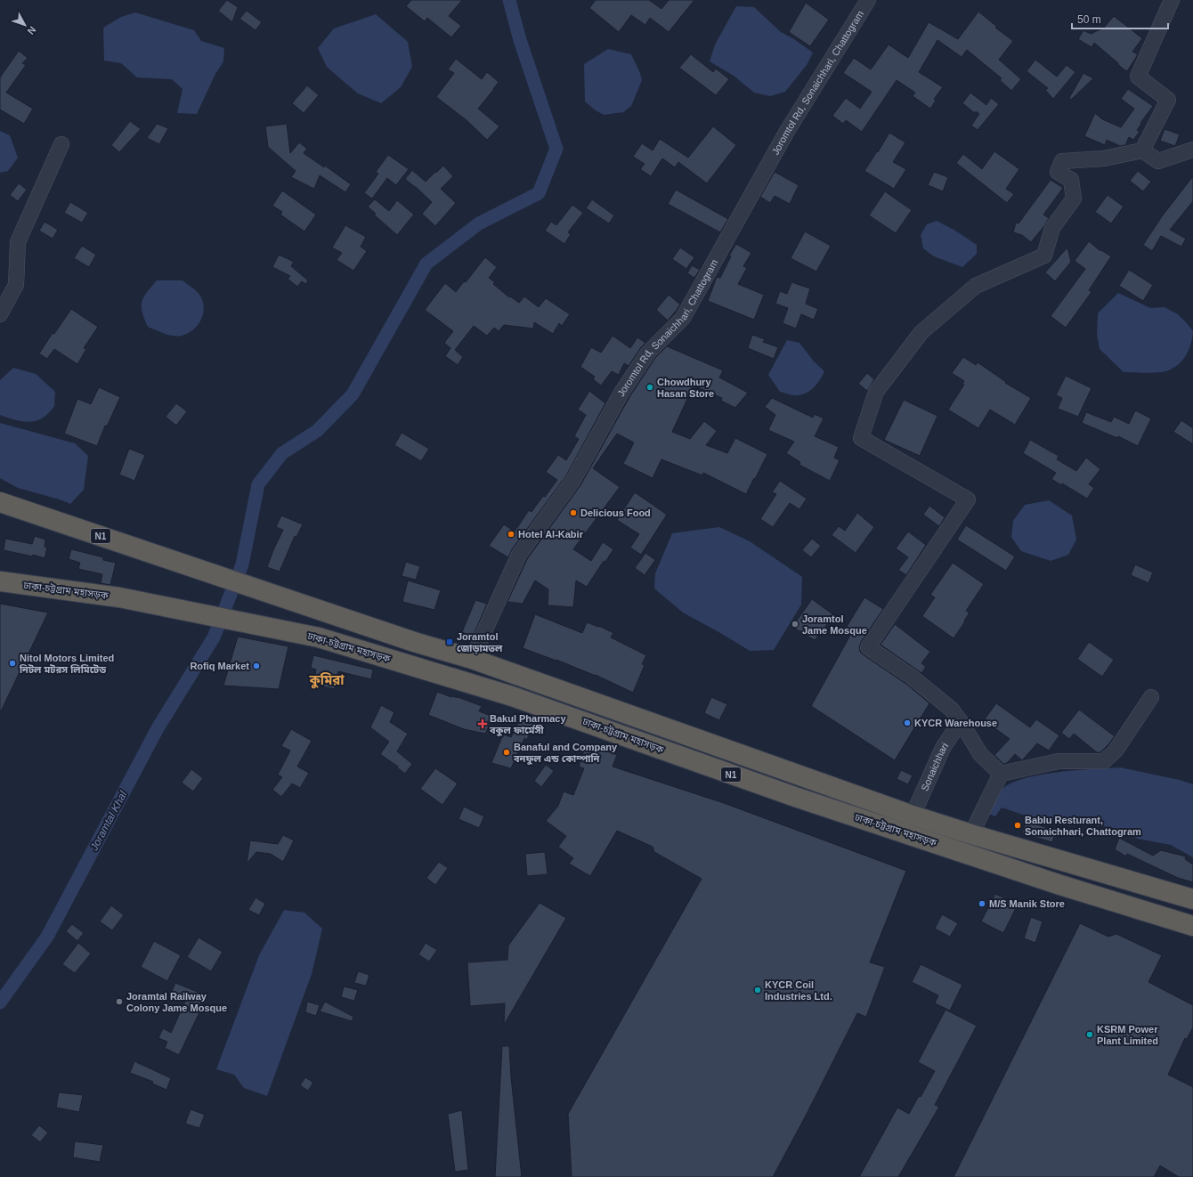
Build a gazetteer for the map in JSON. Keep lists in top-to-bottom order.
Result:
{
  "streets": {
    "highway": ["N1", "ঢাকা-চট্টগ্রাম মহাসড়ক"],
    "street": ["Joromtol Rd, Sonaichhari, Chattogram", "Sonaichhari"]
  },
  "crossings": [
    ["Joromtol Rd, Sonaichhari, Chattogram", "ঢাকা-চট্টগ্রাম মহাসড়ক"],
    ["ঢাকা-চট্টগ্রাম মহাসড়ক", "Sonaichhari"]
  ],
  "districts": ["কুমিরা"],
  "water": ["Joramtal Khal"],
  "places": {
    "other": [
      "Chowdhury Hasan Store",
      "Delicious Food",
      "Hotel Al-Kabir",
      "Joramtol Jame Mosque",
      "Nitol Motors Limited নিটল মটরস লিমিটেড",
      "Rofiq Market",
      "KYCR Warehouse",
      "Banaful and Company বনফুল এন্ড কোম্পানি",
      "Bablu Resturant, Sonaichhari, Chattogram",
      "M/S Manik Store",
      "KYCR Coil Industries Ltd.",
      "Joramtal Railway Colony Jame Mosque",
      "KSRM Power Plant Limited"
    ],
    "transit": ["Joramtol জোড়ামতল"],
    "health": ["Bakul Pharmacy বকুল ফার্মেসী"]
  },
  "scale_bar": "50 m",
  "north": "bottom right"
}
